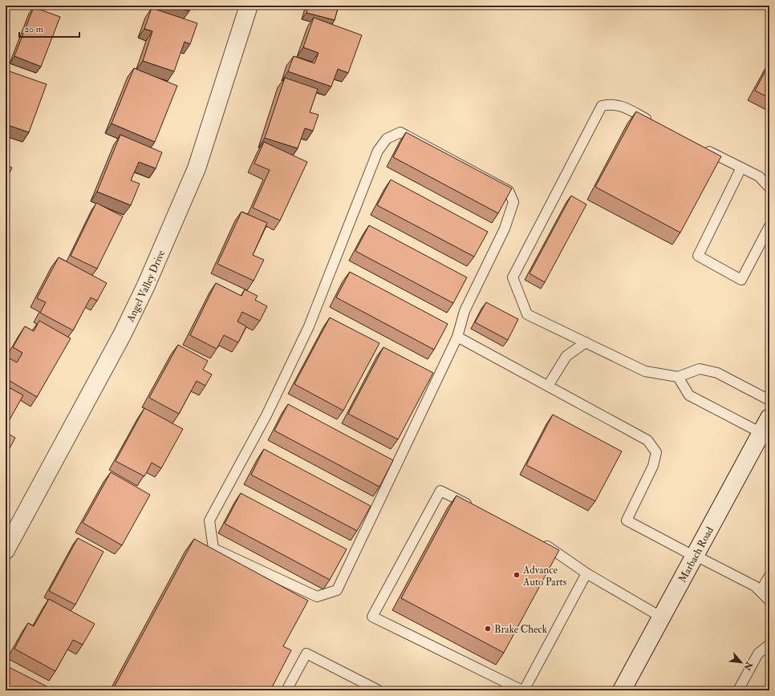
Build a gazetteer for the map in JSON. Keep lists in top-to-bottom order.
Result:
{
  "streets": {
    "street": ["Angel Valley Drive", "Marbach Road"]
  },
  "places": ["Advance Auto Parts", "Brake Check"],
  "scale_bar": "20 m",
  "north": "bottom right"
}
